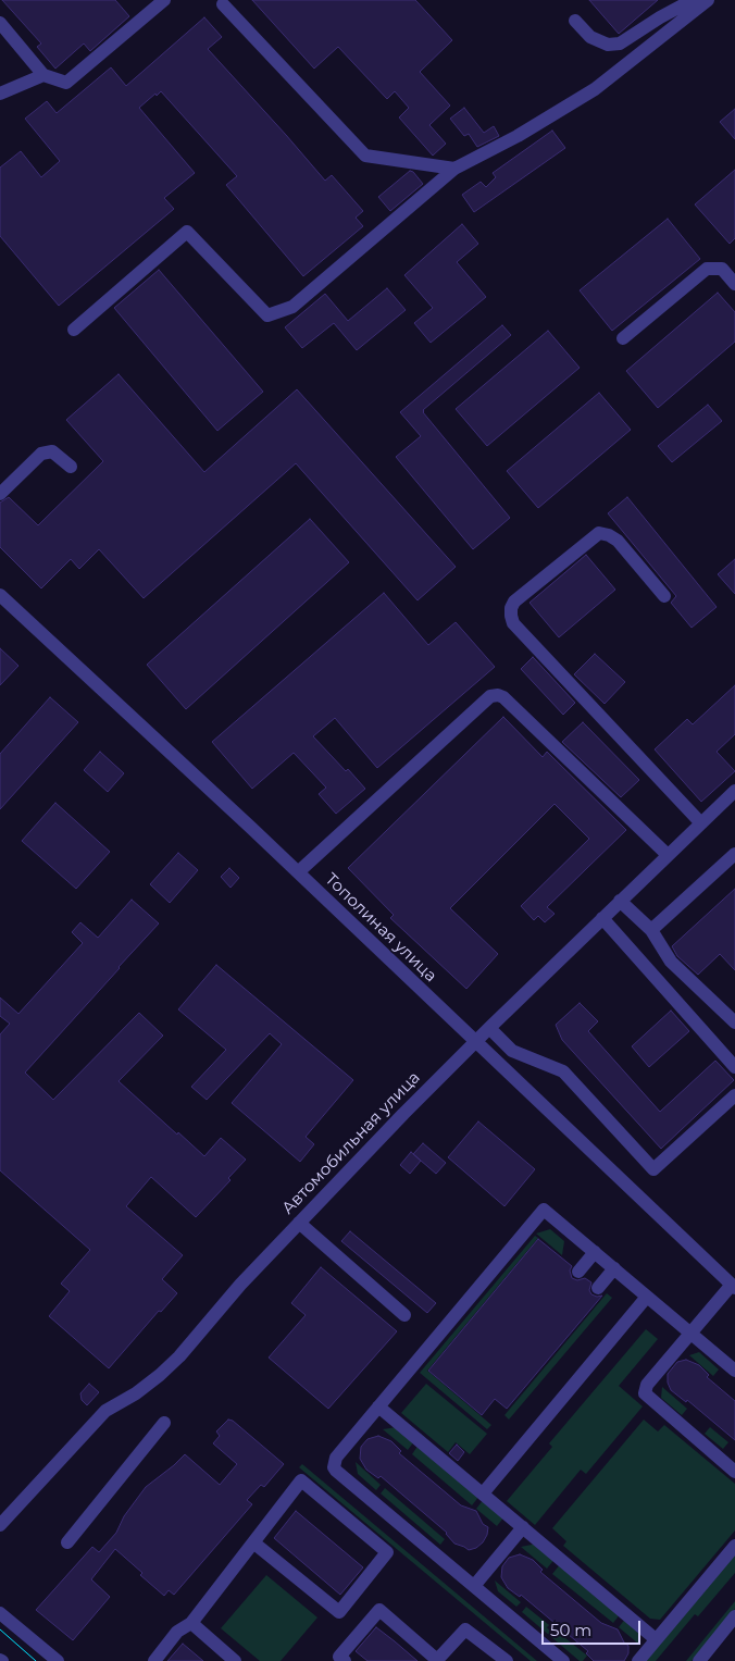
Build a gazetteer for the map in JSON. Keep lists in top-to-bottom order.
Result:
{
  "streets": {
    "street": ["Тополиная улица", "Автомобильная улица"]
  },
  "crossings": [
    ["Тополиная улица", "Автомобильная улица"]
  ],
  "scale_bar": "50 m"
}
